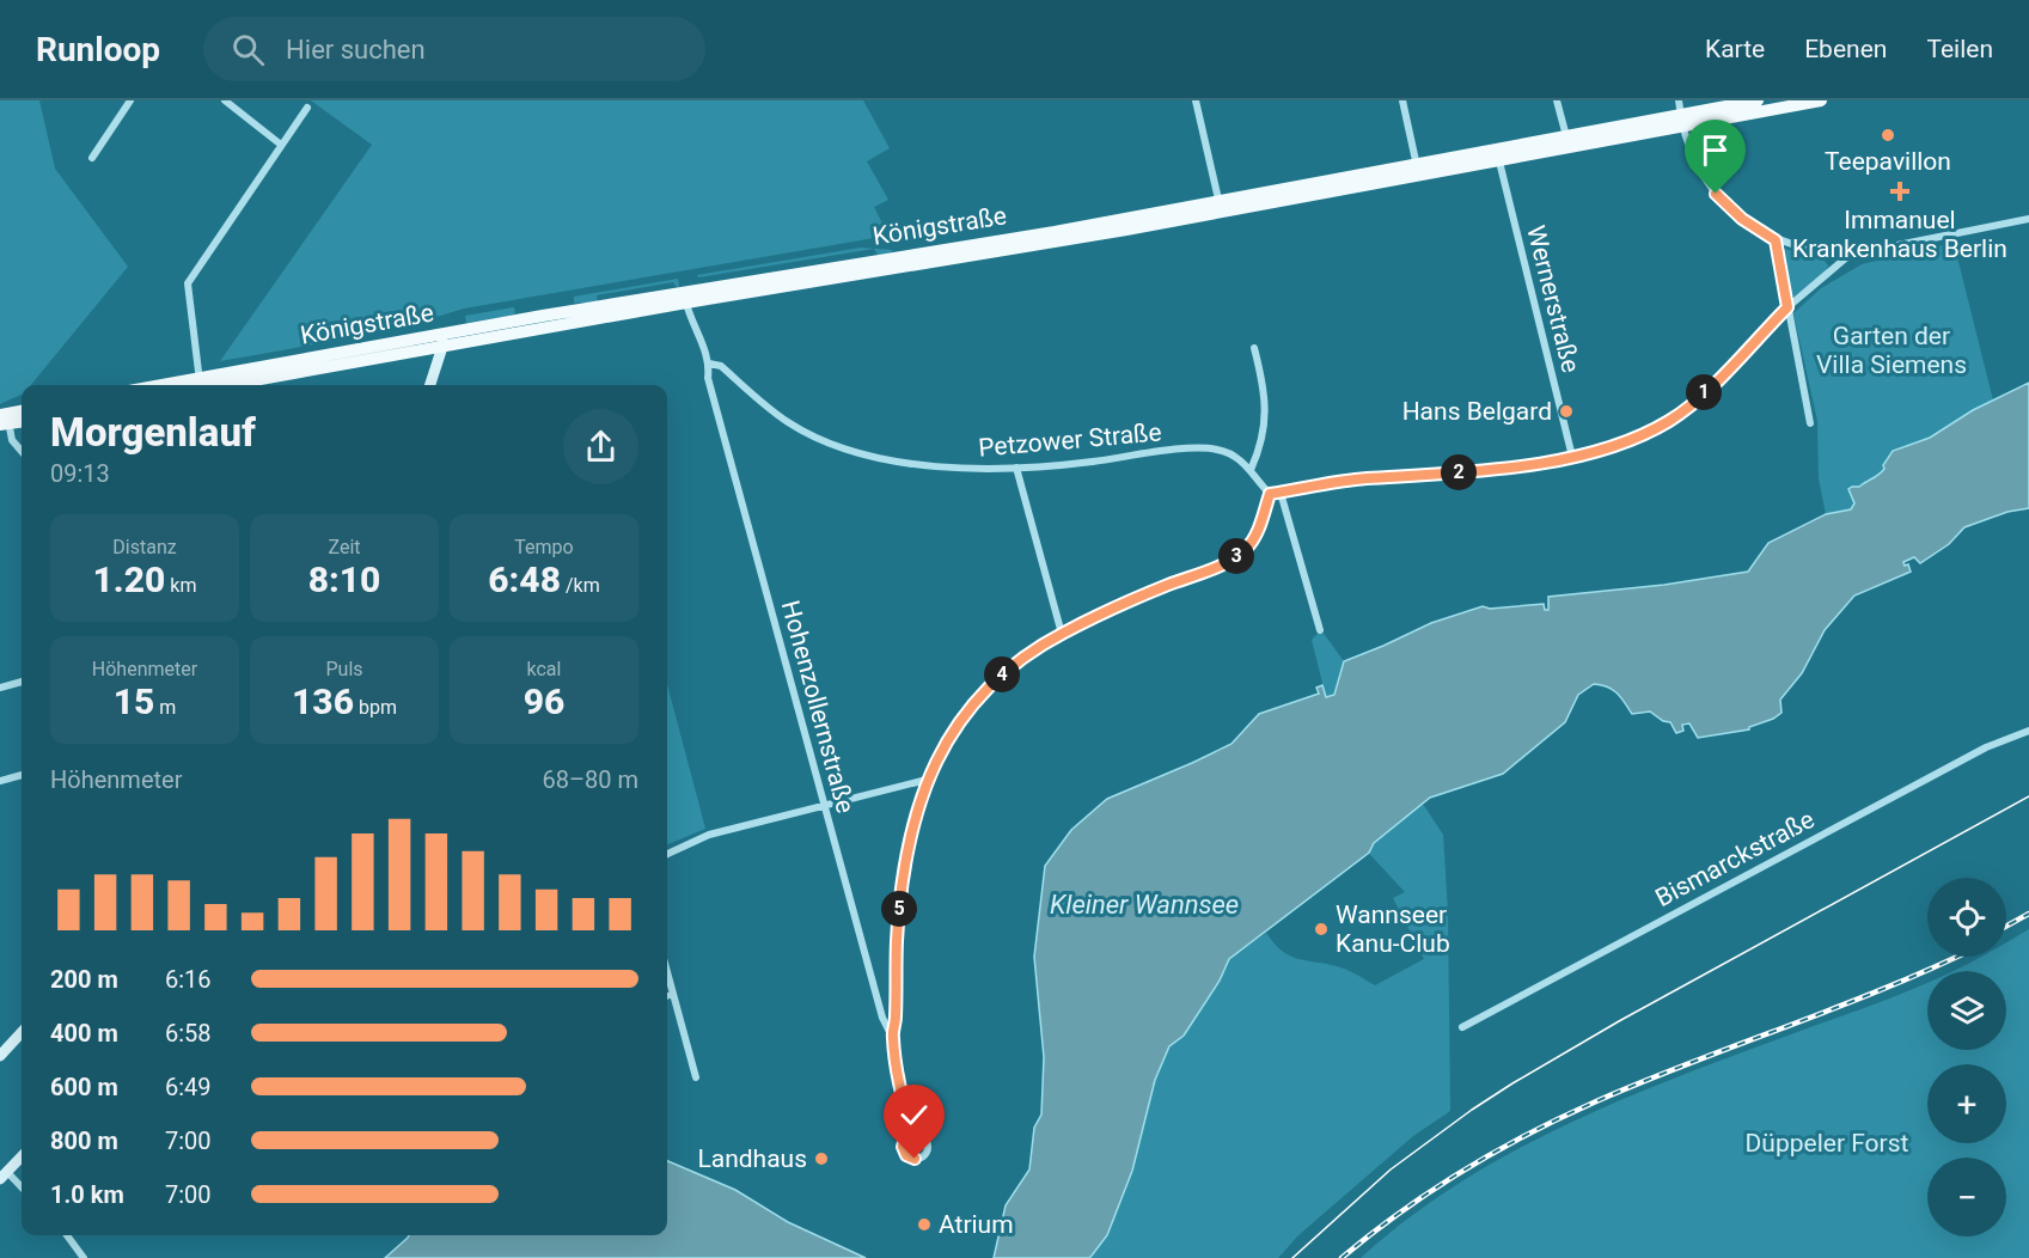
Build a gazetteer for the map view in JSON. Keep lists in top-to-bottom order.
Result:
{
  "streets": {
    "main road": ["Königstraße"],
    "street": [
      "Wernerstraße",
      "Petzower Straße",
      "Hohenzollernstraße",
      "Bismarckstraße"
    ]
  },
  "crossings": [
    ["Königstraße", "Wernerstraße"],
    ["Königstraße", "Hohenzollernstraße"],
    ["Petzower Straße", "Hohenzollernstraße"]
  ],
  "water": ["Kleiner Wannsee"],
  "parks": ["Garten der Villa Siemens", "Düppeler Forst"],
  "places": {
    "other": [
      "Teepavillon",
      "Hans Belgard",
      "Wannseer Kanu-Club",
      "Landhaus",
      "Atrium"
    ],
    "health": ["Immanuel Krankenhaus Berlin"]
  },
  "page": {
    "header": "Runloop",
    "search": "Hier suchen",
    "nav": ["Karte", "Ebenen", "Teilen"],
    "pins": [
      "1",
      "2",
      "3",
      "4",
      "5"
    ],
    "heading": ["Morgenlauf", "09:13"],
    "stats": [
      ["Distanz", "1.20 km"],
      ["Zeit", "8:10"],
      ["Tempo", "6:48 /km"],
      ["Höhenmeter", "15 m"],
      ["Puls", "136 bpm"],
      ["kcal", "96"]
    ],
    "chart": ["Höhenmeter", "68–80 m"],
    "map_buttons": ["+", "−"],
    "list": [
      {
        "name": "200 m",
        "note": "6:16"
      },
      {
        "name": "400 m",
        "note": "6:58"
      },
      {
        "name": "600 m",
        "note": "6:49"
      },
      {
        "name": "800 m",
        "note": "7:00"
      },
      {
        "name": "1.0 km",
        "note": "7:00"
      }
    ]
  }
}
